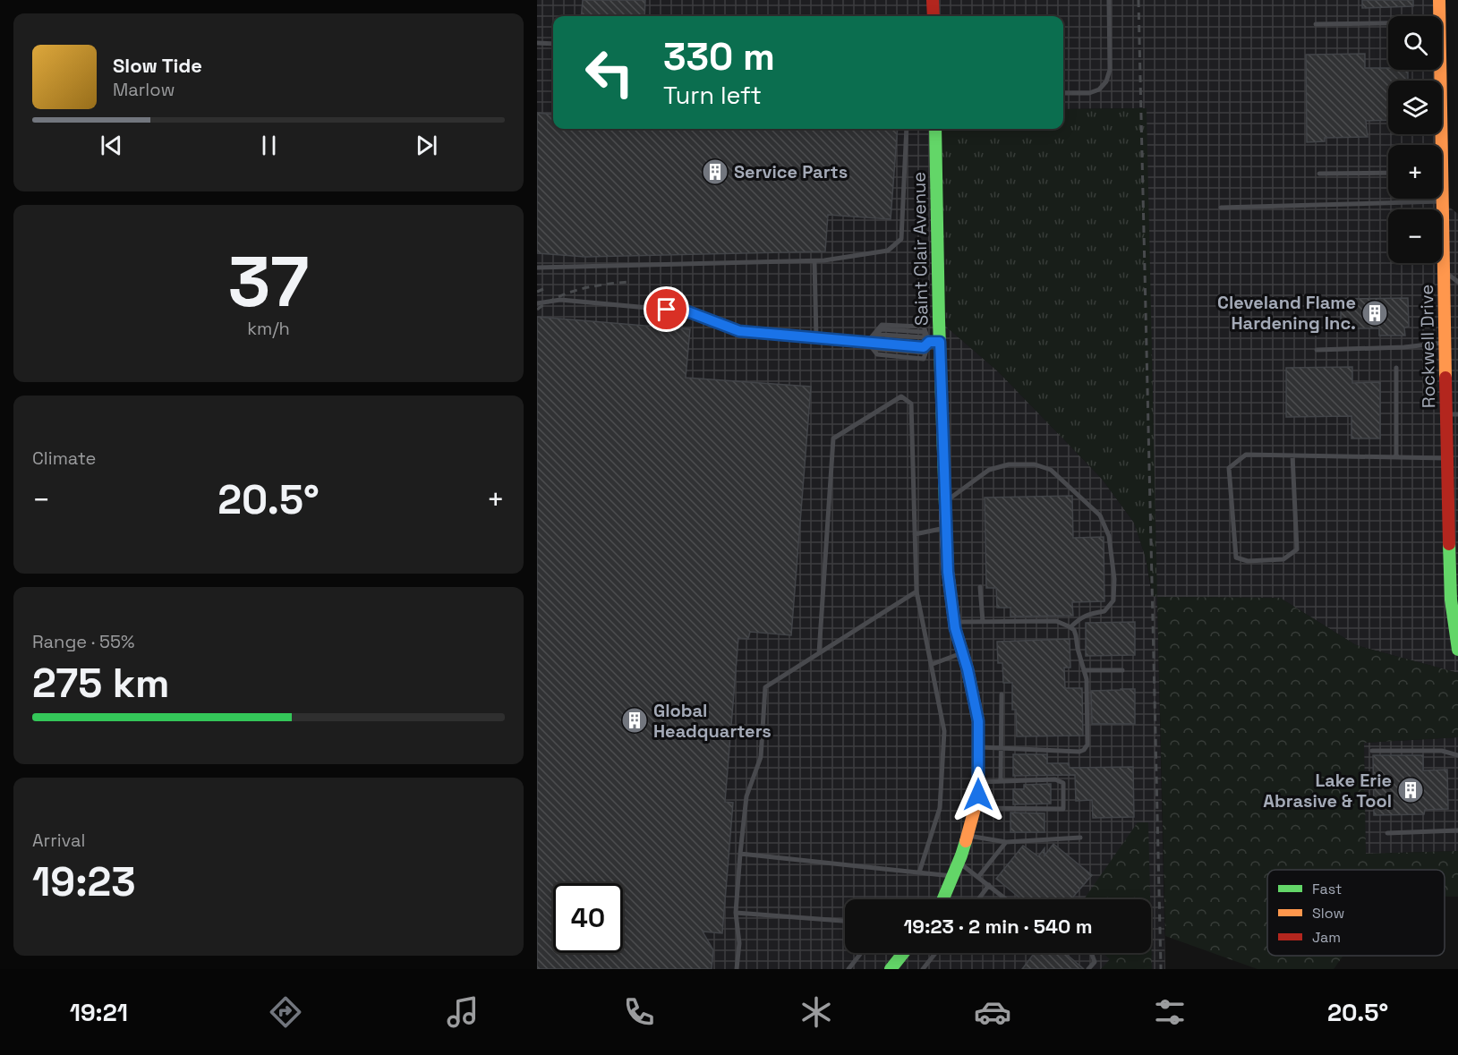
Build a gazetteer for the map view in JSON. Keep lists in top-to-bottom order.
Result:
{
  "streets": {
    "street": ["Saint Clair Avenue", "Rockwell Drive"]
  },
  "places": {
    "building": [
      "Service Parts",
      "Cleveland Flame Hardening Inc.",
      "Global Headquarters",
      "Lake Erie Abrasive & Tool"
    ]
  },
  "legend": ["Fast", "Slow", "Jam"],
  "page": {
    "map_buttons": ["+", "−"],
    "turn": ["330 m", "Turn left"],
    "song": ["Slow Tide", "Marlow"],
    "tile": [
      ["37", "km/h"],
      "Climate",
      ["Range · 55%", "275 km"],
      ["Arrival", "19:23"]
    ],
    "heat": ["−", "20.5°", "+"],
    "limit": "40",
    "trip": "19:23 · 2 min · 540 m",
    "tabs": ["19:21", "20.5°"]
  }
}
